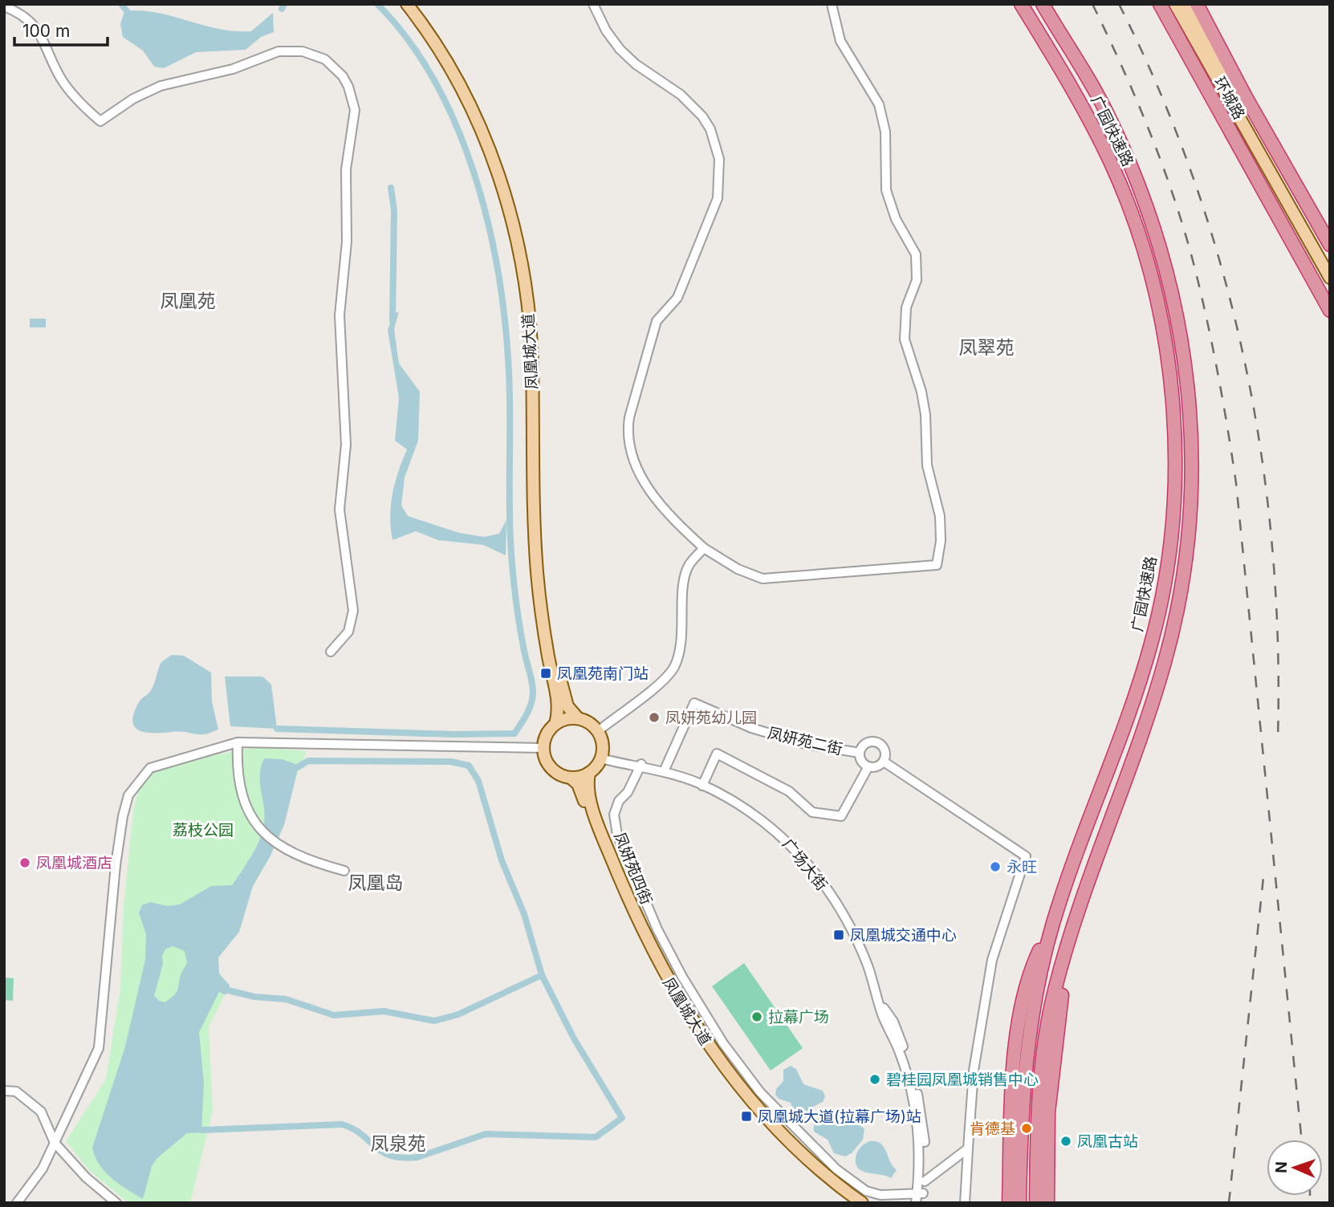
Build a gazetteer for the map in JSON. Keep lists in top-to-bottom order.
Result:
{
  "streets": {
    "highway": ["广园快速路"],
    "main road": ["环城路", "凤凰城大道"],
    "street": ["凤妍苑二街", "广场大街", "凤妍苑四街"]
  },
  "crossings": [
    ["凤凰城大道", "广场大街"],
    ["凤妍苑二街", "广场大街"],
    ["广场大街", "凤妍苑四街"]
  ],
  "districts": [
    "凤凰苑",
    "凤翠苑",
    "凤凰岛",
    "凤泉苑"
  ],
  "parks": ["荔枝公园"],
  "places": {
    "transit": ["凤凰苑南门站", "凤凰城交通中心", "凤凰城大道(拉幕广场)站"],
    "other": [
      "凤妍苑幼儿园",
      "凤凰城酒店",
      "永旺",
      "拉幕广场",
      "碧桂园凤凰城销售中心",
      "肯德基",
      "凤凰古站"
    ]
  },
  "scale_bar": "100 m",
  "north": "left"
}
